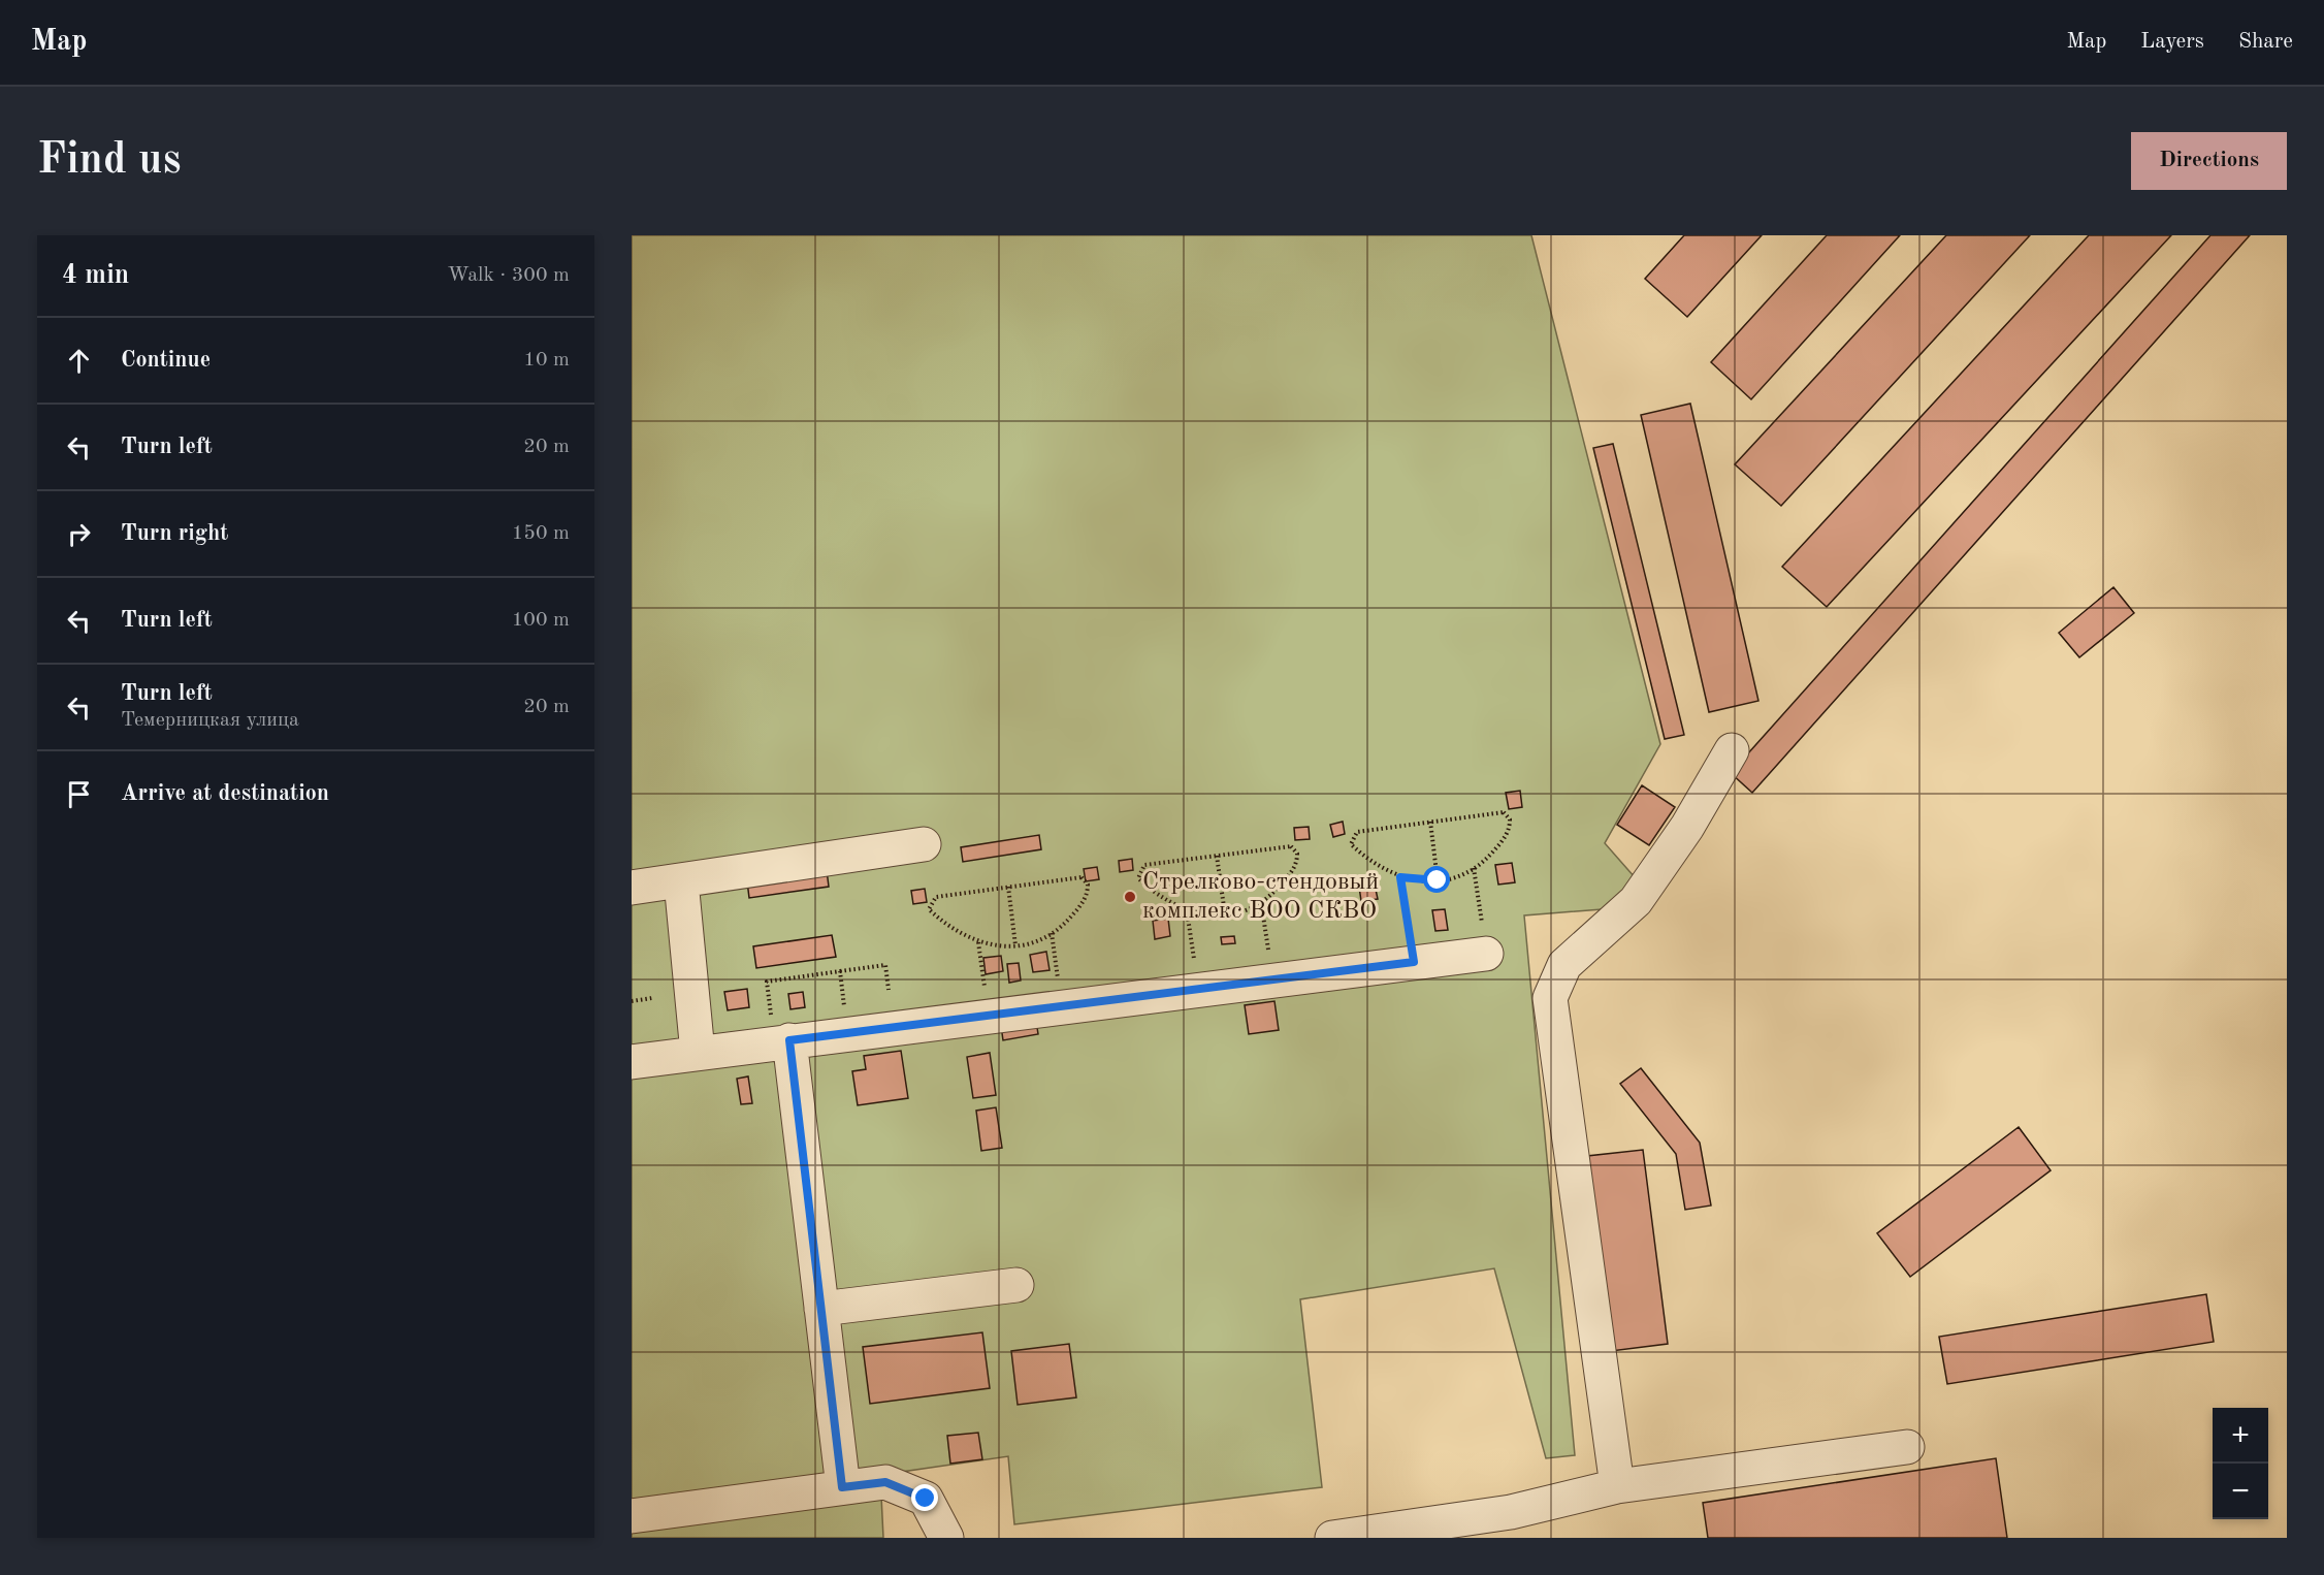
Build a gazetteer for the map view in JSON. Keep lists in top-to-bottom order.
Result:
{
  "places": ["Стрелково-стендовый комплекс ВОО СКВО"],
  "page": {
    "header": "Map",
    "nav": ["Map", "Layers", "Share"],
    "buttons": "Directions",
    "title": "Find us",
    "heading": ["4 min", "Walk · 300 m"],
    "list": [
      ["Continue", "10 m"],
      ["Turn left", "20 m"],
      ["Turn right", "150 m"],
      ["Turn left", "100 m"],
      ["Turn left", "Темерницкая улица", "20 m"],
      "Arrive at destination"
    ],
    "map_buttons": ["+", "−"]
  }
}
